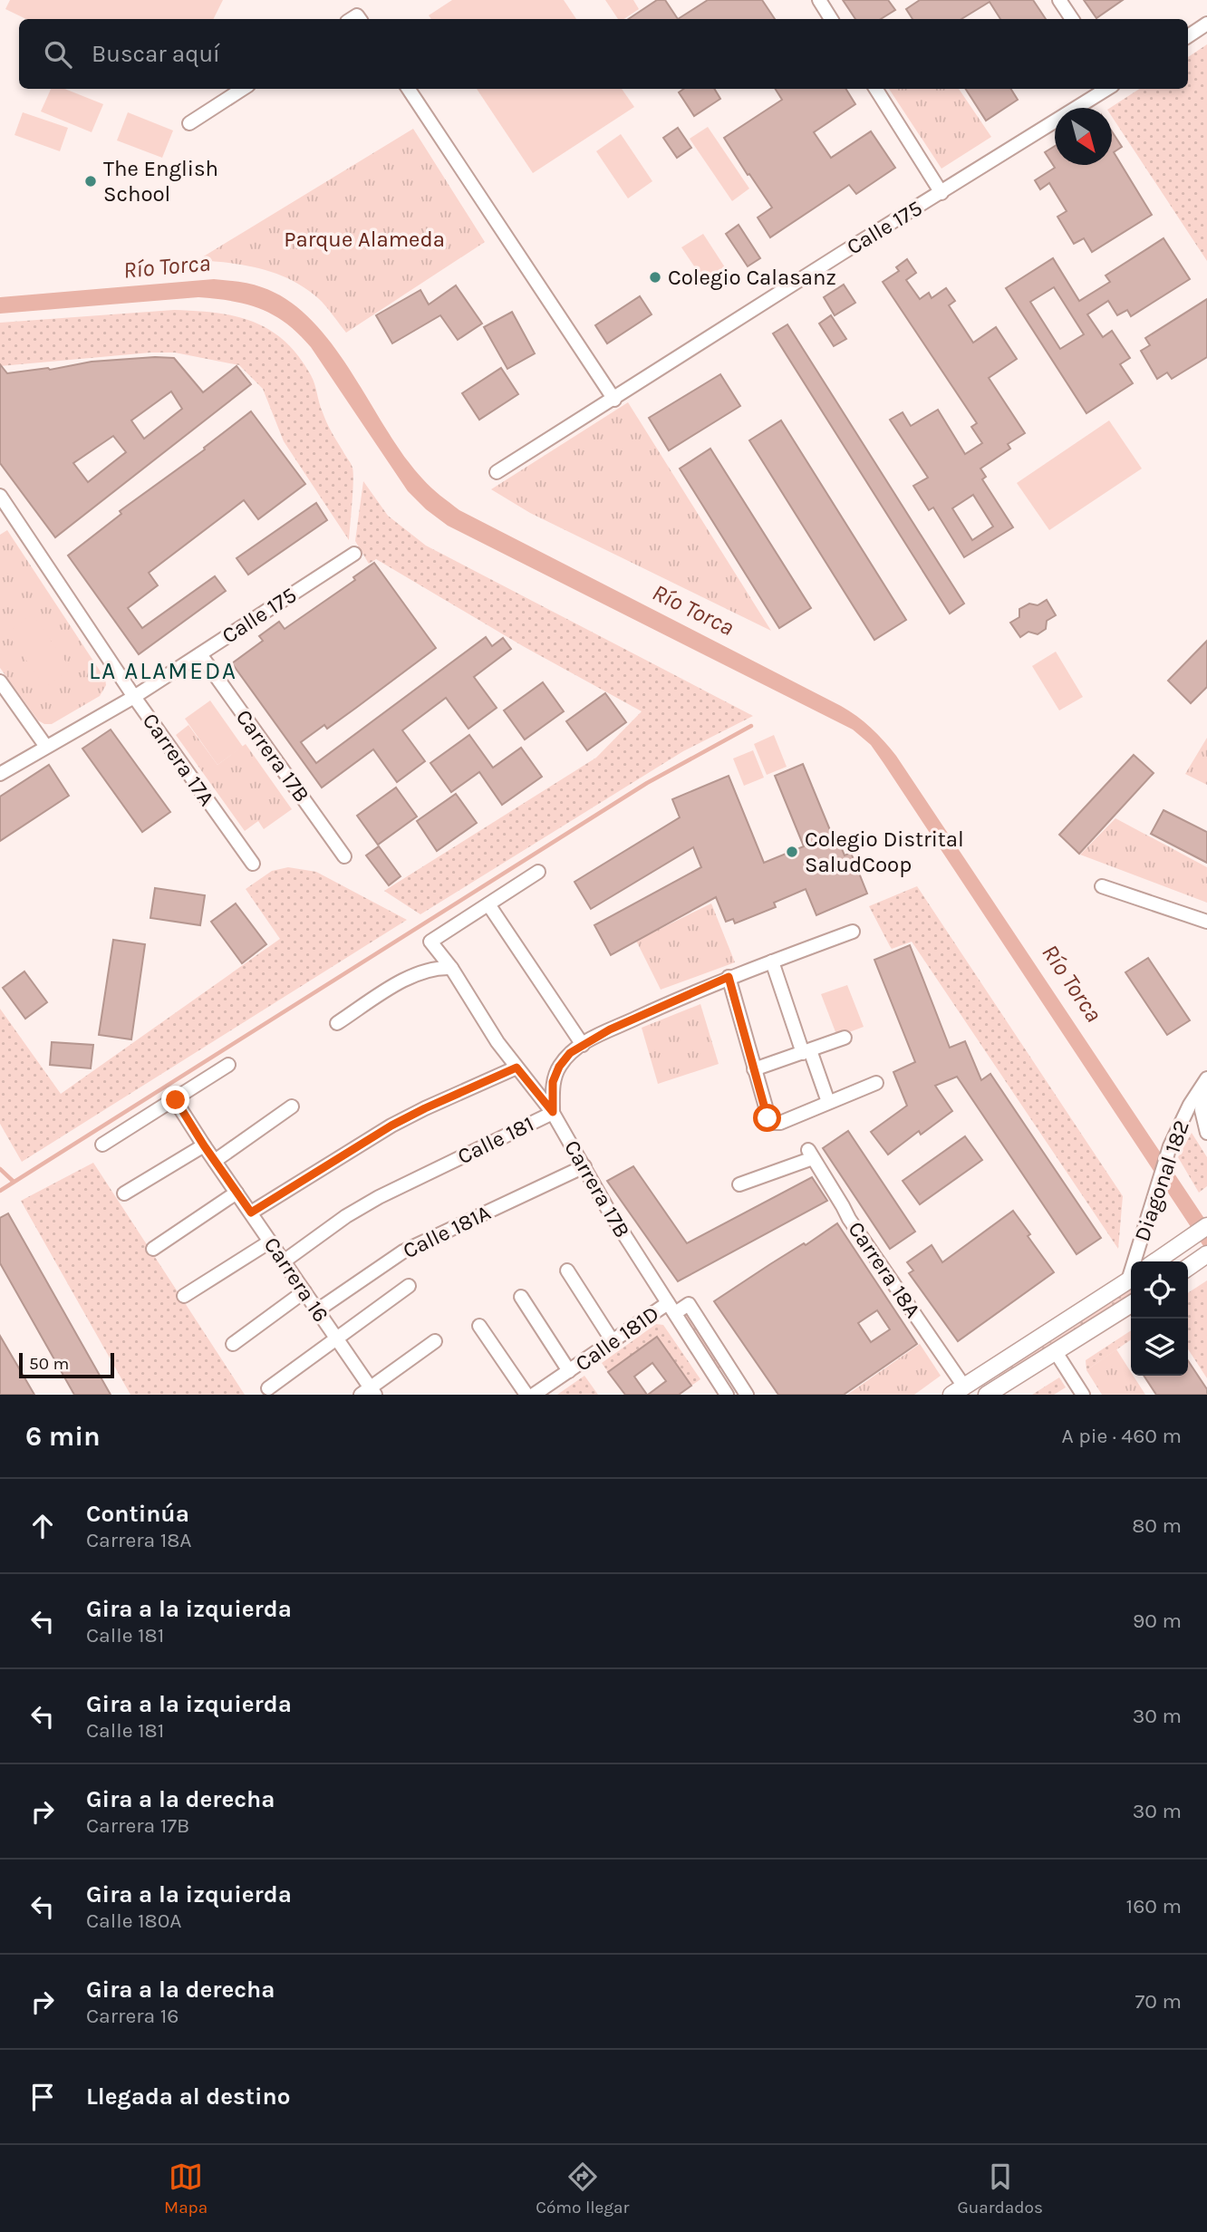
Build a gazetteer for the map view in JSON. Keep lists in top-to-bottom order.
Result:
{
  "streets": {
    "street": [
      "Calle 175",
      "Carrera 17B",
      "Carrera 17A",
      "Calle 181",
      "Diagonal 182",
      "Calle 181A",
      "Carrera 18A",
      "Carrera 16",
      "Calle 181D"
    ]
  },
  "crossings": [
    ["Calle 175", "Carrera 17B"],
    ["Calle 175", "Carrera 17A"],
    ["Carrera 17B", "Calle 181"],
    ["Carrera 17B", "Calle 181A"],
    ["Carrera 17B", "Calle 181D"],
    ["Calle 181", "Carrera 16"],
    ["Calle 181A", "Carrera 16"]
  ],
  "districts": ["LA ALAMEDA"],
  "water": ["Río Torca"],
  "parks": ["Parque Alameda"],
  "places": ["The English School", "Colegio Calasanz", "Colegio Distrital SaludCoop"],
  "scale_bar": "50 m",
  "north": "bottom right",
  "page": {
    "search": "Buscar aquí",
    "scale": "50 m",
    "heading": ["6 min", "A pie · 460 m"],
    "list": [
      ["Continúa", "Carrera 18A", "80 m"],
      ["Gira a la izquierda", "Calle 181", "90 m"],
      ["Gira a la izquierda", "Calle 181", "30 m"],
      ["Gira a la derecha", "Carrera 17B", "30 m"],
      ["Gira a la izquierda", "Calle 180A", "160 m"],
      ["Gira a la derecha", "Carrera 16", "70 m"],
      "Llegada al destino"
    ],
    "nav": ["Mapa", "Cómo llegar", "Guardados"]
  }
}
